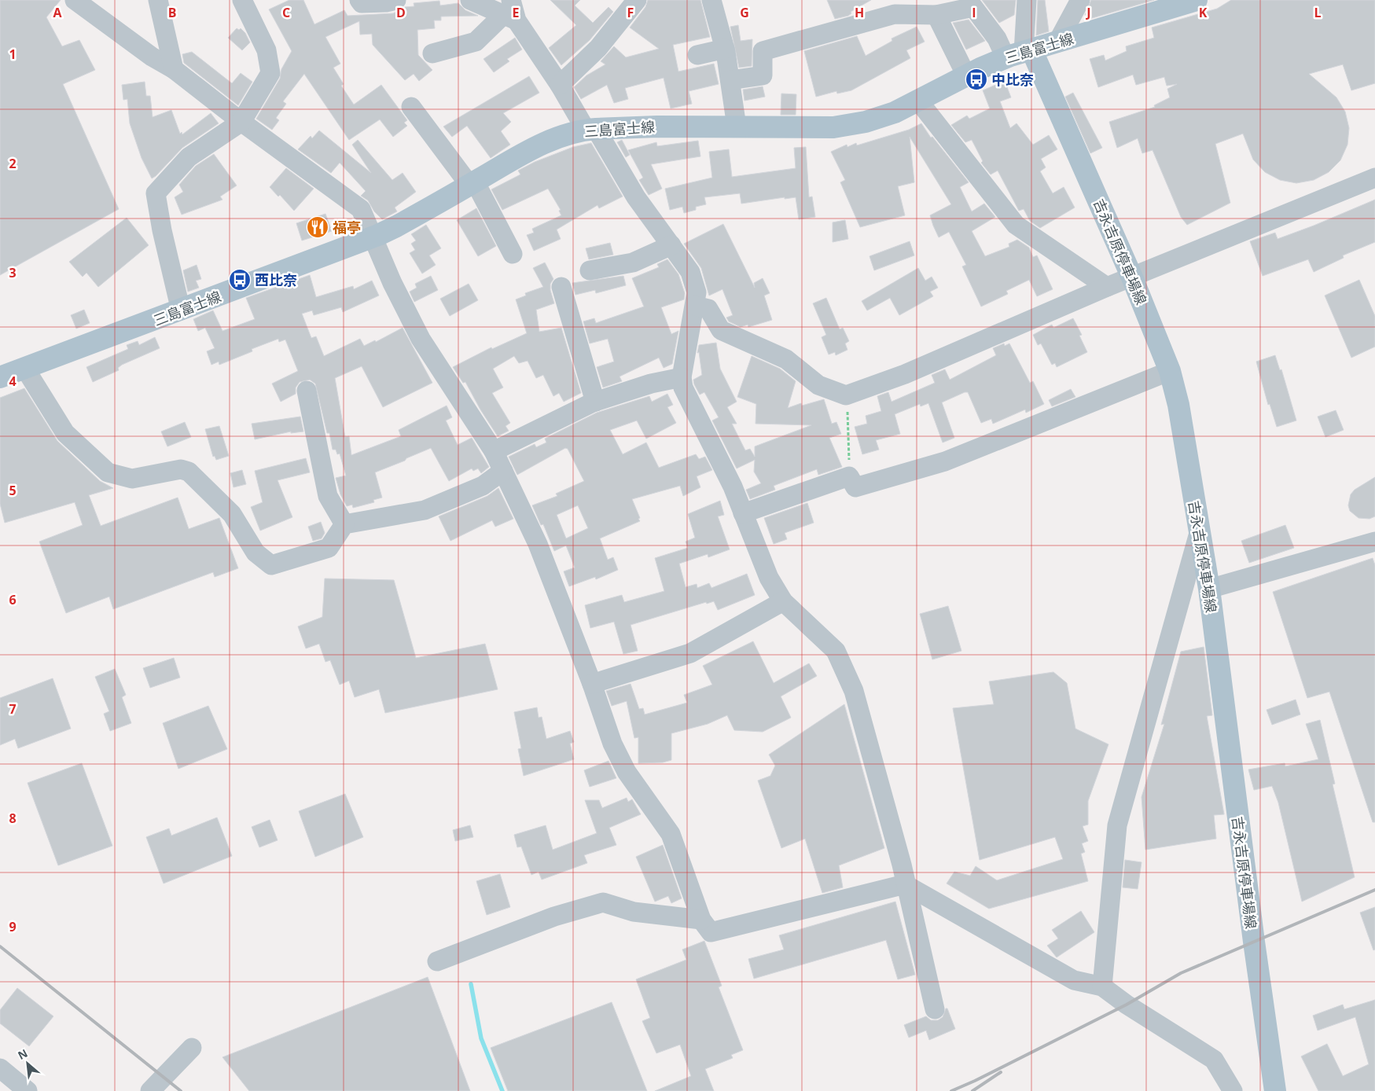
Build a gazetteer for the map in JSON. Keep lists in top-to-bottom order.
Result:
{
  "streets": {
    "main road": ["三島富士線", "吉永吉原停車場線"]
  },
  "crossings": [
    ["三島富士線", "吉永吉原停車場線"]
  ],
  "places": {
    "bus stop": ["中比奈", "西比奈"],
    "restaurant": ["福亭"]
  },
  "north": "top left",
  "grid": {
    "columns": [
      "A",
      "B",
      "C",
      "D",
      "E",
      "F",
      "G",
      "H",
      "I",
      "J",
      "K",
      "L"
    ],
    "rows": [
      "1",
      "2",
      "3",
      "4",
      "5",
      "6",
      "7",
      "8",
      "9"
    ]
  }
}
